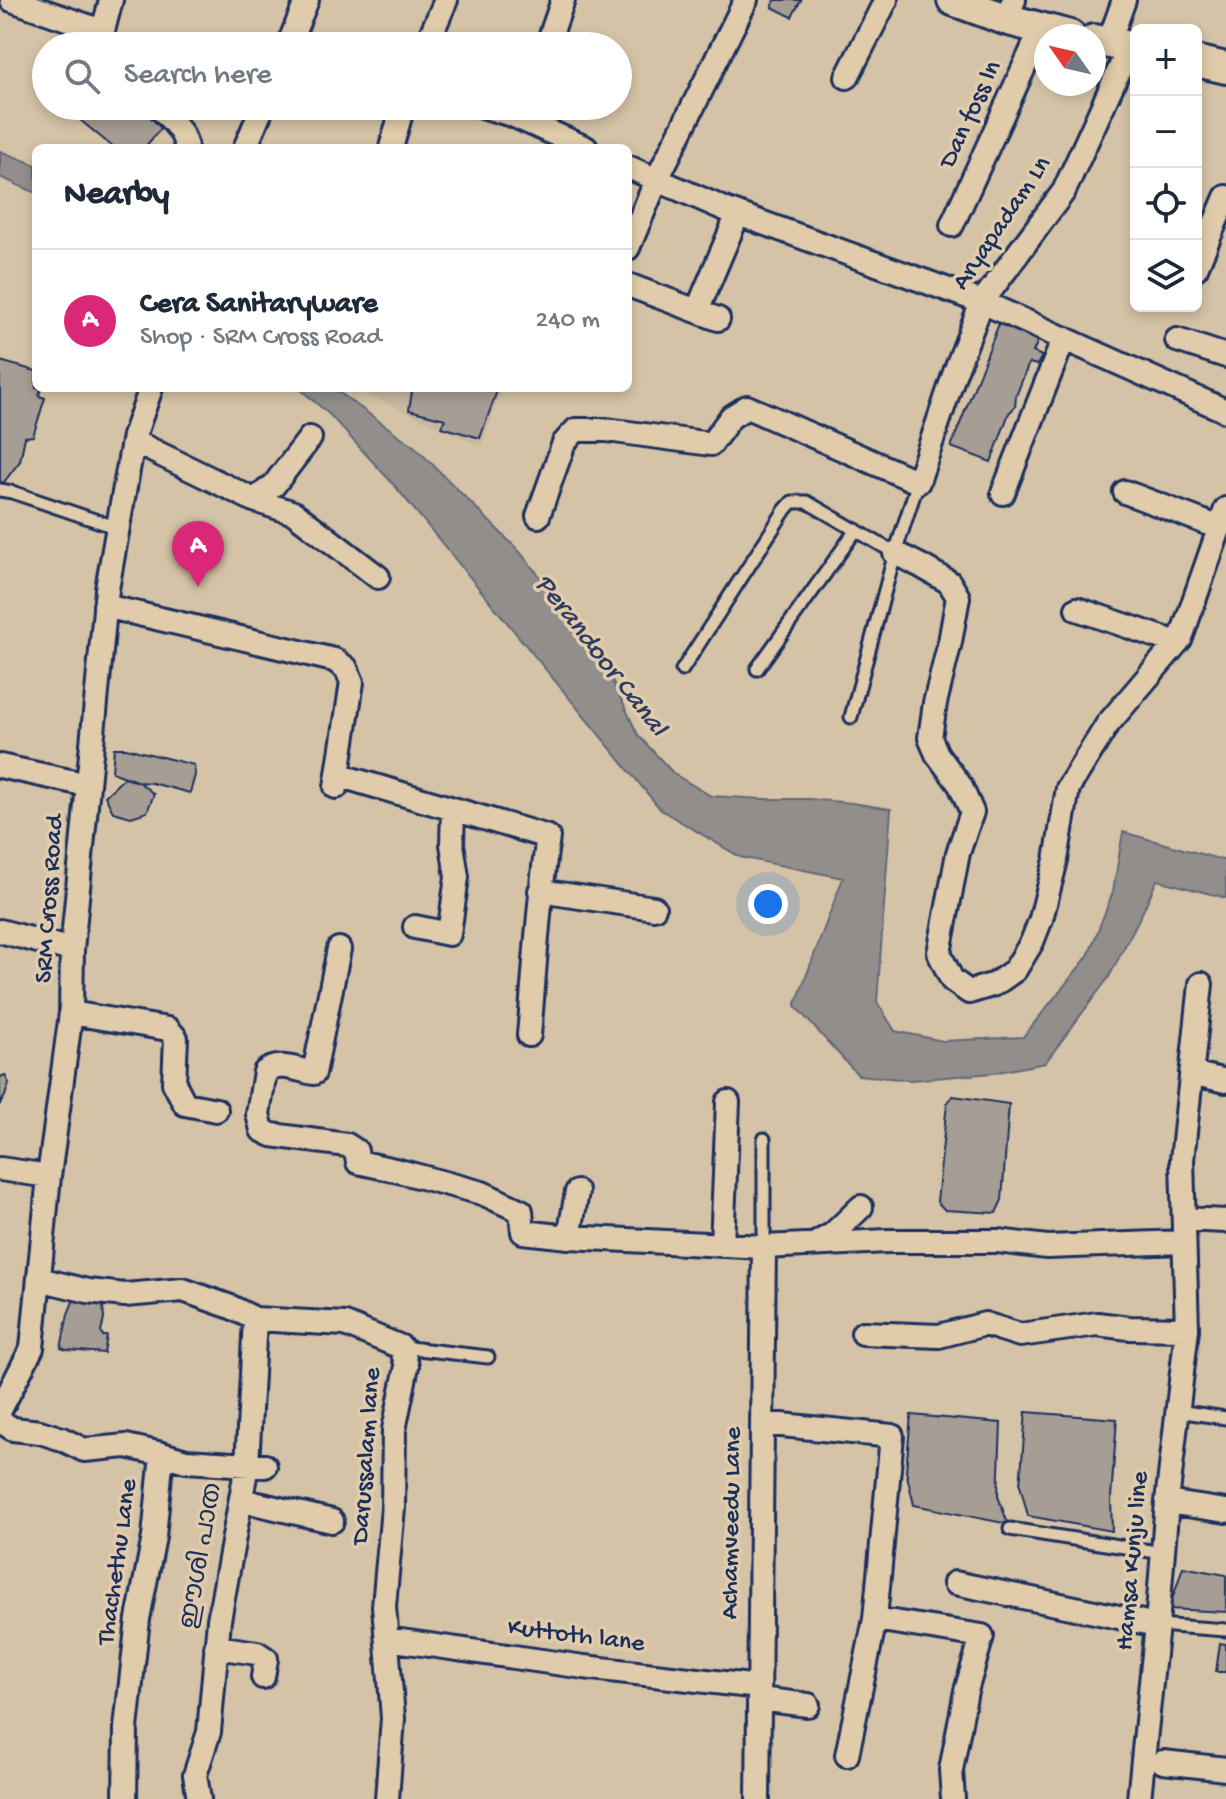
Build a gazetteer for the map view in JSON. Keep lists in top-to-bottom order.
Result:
{
  "streets": {
    "street": [
      "Dan foss ln",
      "Aryapadam Ln",
      "SRM Cross Road",
      "Darussalam lane",
      "Achamveedu Lane",
      "ഈശി പാത",
      "Hamsa Kunju line",
      "Thachethu Lane",
      "Kuttoth lane"
    ]
  },
  "crossings": [
    ["SRM Cross Road", "Darussalam lane"],
    ["Darussalam lane", "ഈശി പാത"],
    ["Darussalam lane", "Kuttoth lane"],
    ["Achamveedu Lane", "Kuttoth lane"]
  ],
  "water": ["Perandoor Canal"],
  "north": "top left",
  "page": {
    "map_buttons": ["+", "−"],
    "search": "Search here",
    "heading": "Nearby",
    "list": [
      {
        "mark": "A",
        "name": "Cera Sanitaryware",
        "note": "Shop · SRM Cross Road",
        "value": "240 m"
      }
    ],
    "pins": "A"
  }
}
